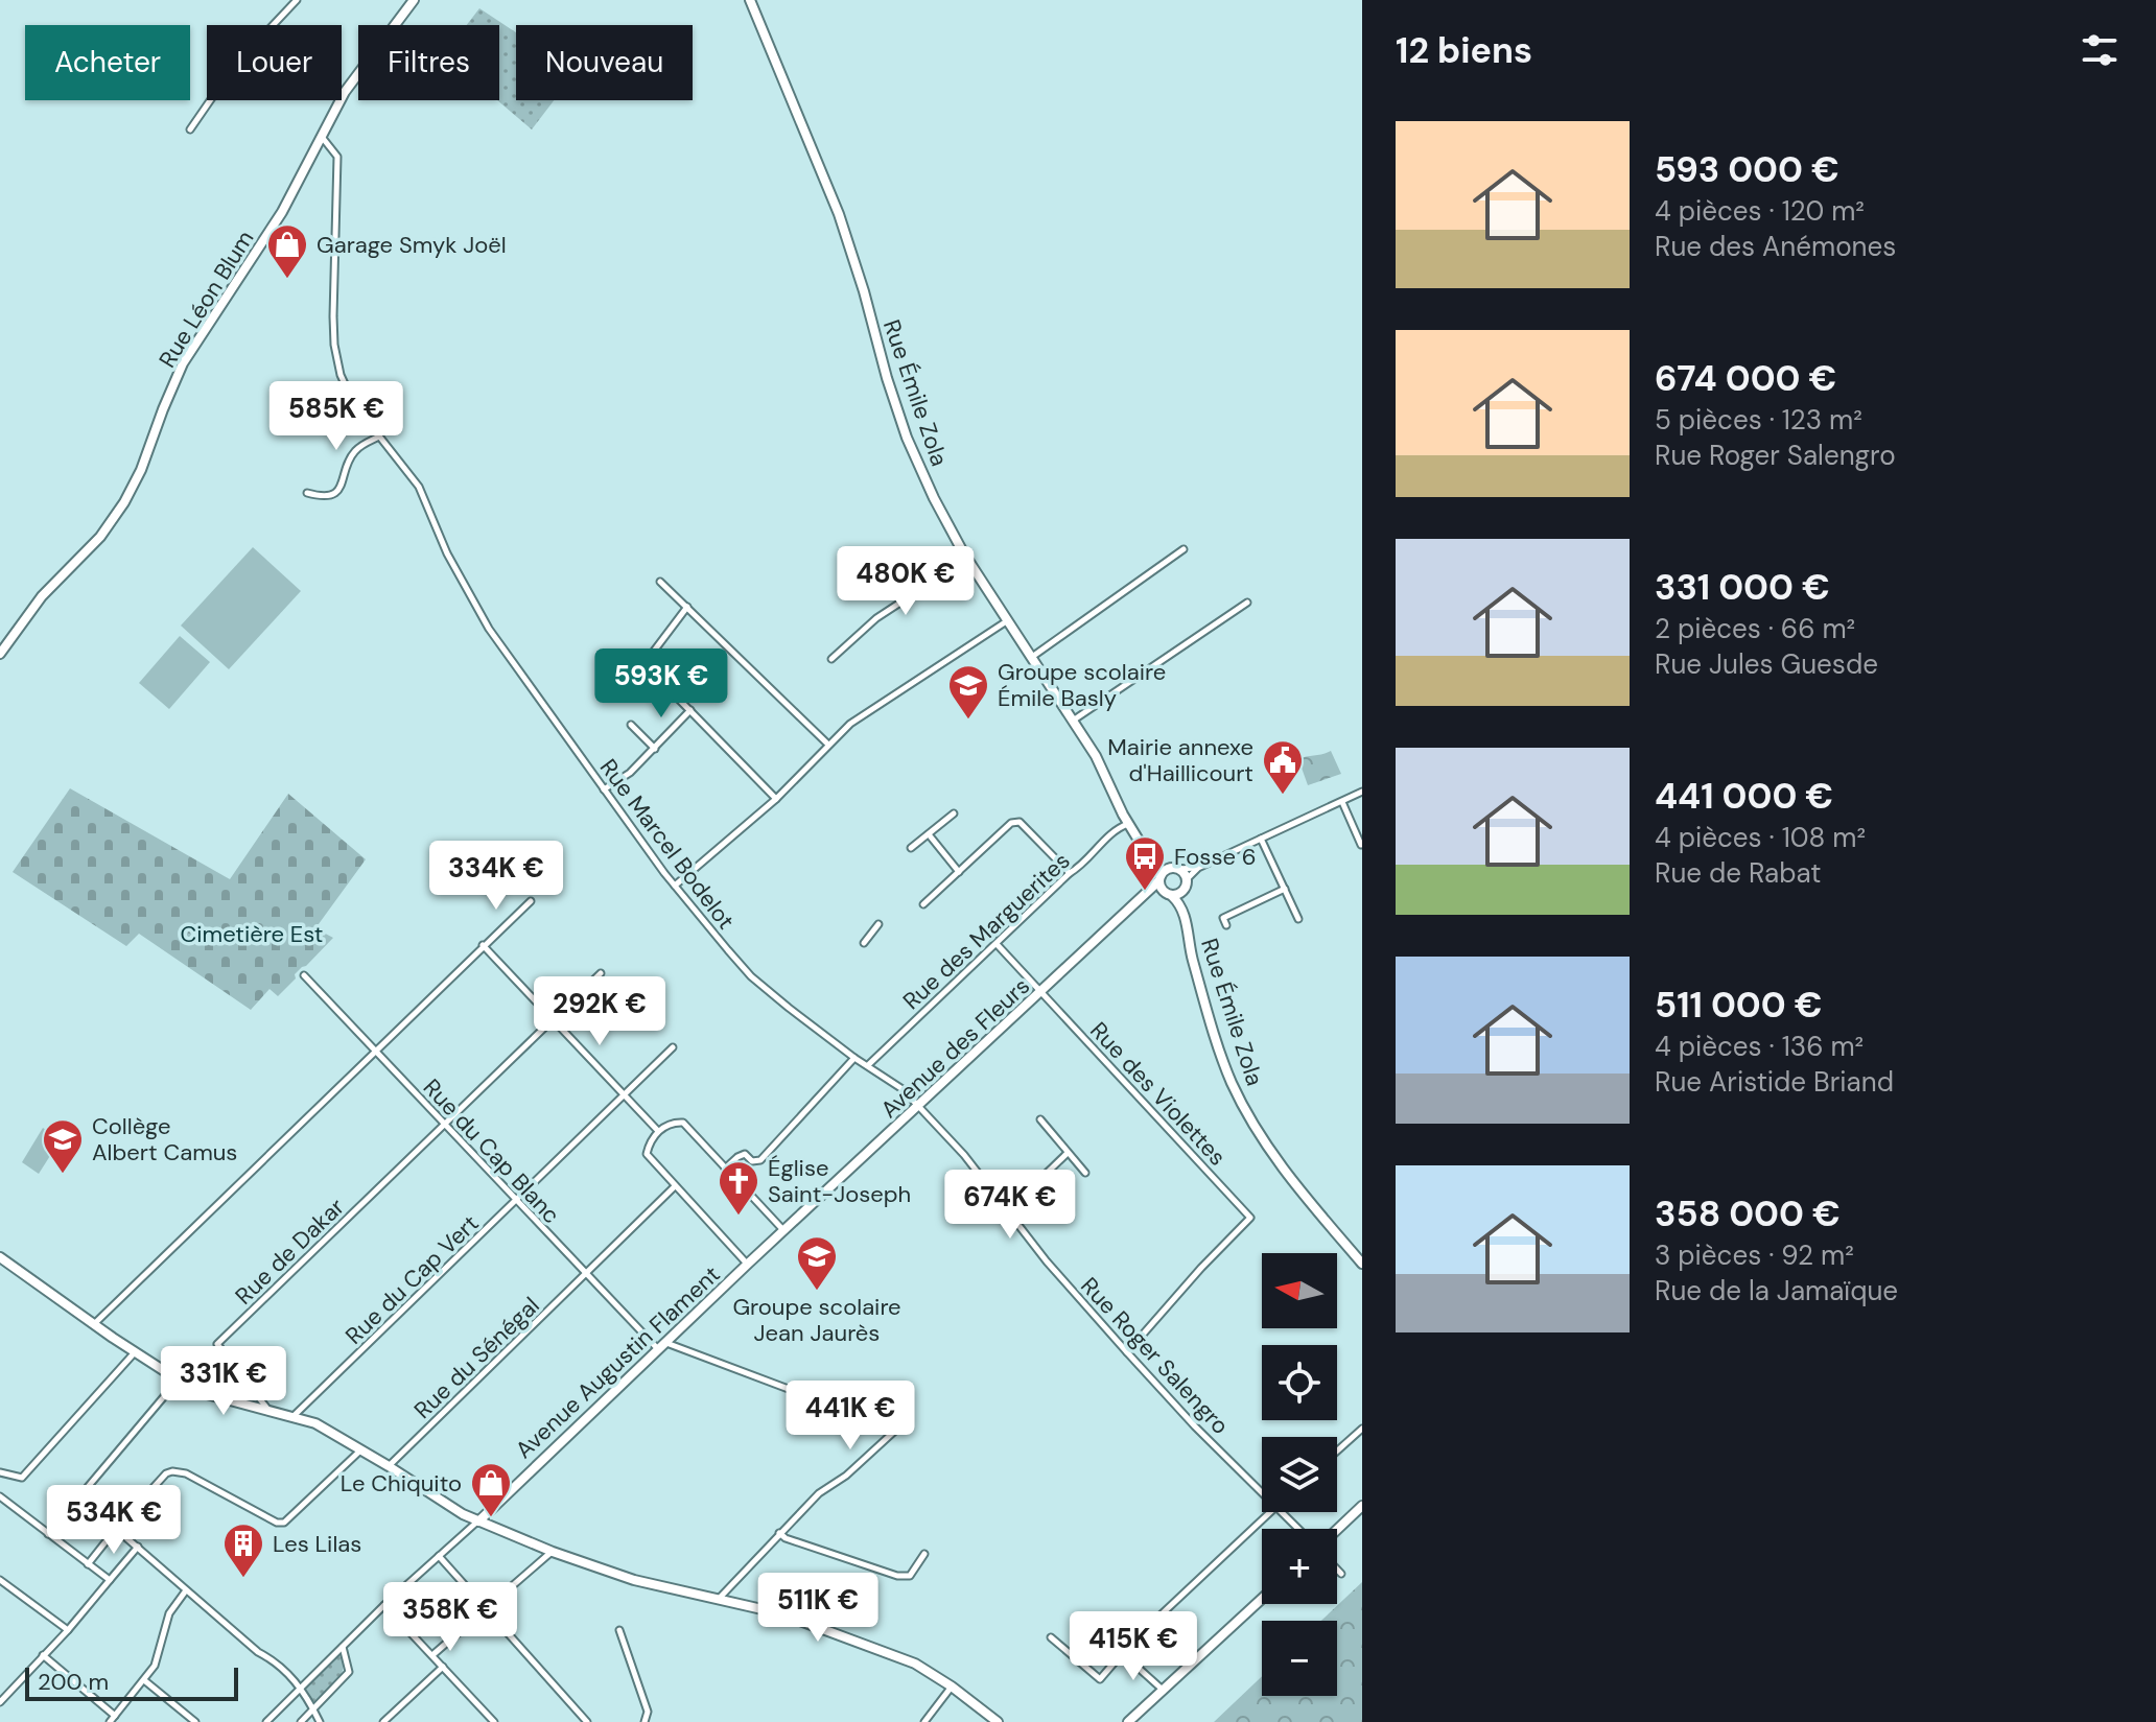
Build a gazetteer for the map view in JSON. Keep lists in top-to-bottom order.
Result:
{
  "streets": {
    "street": [
      "Rue Léon Blum",
      "Rue Émile Zola",
      "Rue Marcel Bodelot",
      "Rue des Marguerites",
      "Avenue des Fleurs",
      "Rue des Violettes",
      "Rue du Cap Blanc",
      "Rue de Dakar",
      "Rue du Cap Vert",
      "Rue Roger Salengro",
      "Rue du Sénégal",
      "Avenue Augustin Flament"
    ]
  },
  "crossings": [
    ["Rue Léon Blum", "Rue Marcel Bodelot"],
    ["Rue Émile Zola", "Rue des Marguerites"],
    ["Rue Émile Zola", "Avenue des Fleurs"],
    ["Rue Marcel Bodelot", "Rue des Marguerites"],
    ["Rue Marcel Bodelot", "Avenue des Fleurs"],
    ["Rue Marcel Bodelot", "Rue Roger Salengro"],
    ["Rue des Marguerites", "Rue des Violettes"],
    ["Avenue des Fleurs", "Rue des Violettes"],
    ["Avenue des Fleurs", "Rue Roger Salengro"],
    ["Avenue des Fleurs", "Avenue Augustin Flament"],
    ["Rue des Violettes", "Rue Roger Salengro"],
    ["Rue du Cap Blanc", "Rue de Dakar"],
    ["Rue du Cap Blanc", "Rue du Cap Vert"],
    ["Rue du Cap Blanc", "Rue du Sénégal"],
    ["Rue du Cap Blanc", "Avenue Augustin Flament"]
  ],
  "parks": ["Cimetière Est"],
  "places": {
    "shop": ["Garage Smyk Joël", "Le Chiquito"],
    "school or university": ["Groupe scolaire Émile Basly", "Collège Albert Camus", "Groupe scolaire Jean Jaurès"],
    "public building": ["Mairie annexe d'Haillicourt"],
    "bus stop": ["Fosse 6"],
    "church": ["Église Saint-Joseph"],
    "building": ["Les Lilas"]
  },
  "scale_bar": "200 m",
  "north": "left",
  "page": {
    "heading": "12 biens",
    "chip": [
      "Acheter",
      "Louer",
      "Filtres",
      "Nouveau"
    ],
    "list": [
      {
        "name": "593 000 €",
        "note": "4 pièces · 120 m² · Rue des Anémones"
      },
      {
        "name": "674 000 €",
        "note": "5 pièces · 123 m² · Rue Roger Salengro"
      },
      {
        "name": "331 000 €",
        "note": "2 pièces · 66 m² · Rue Jules Guesde"
      },
      {
        "name": "441 000 €",
        "note": "4 pièces · 108 m² · Rue de Rabat"
      },
      {
        "name": "511 000 €",
        "note": "4 pièces · 136 m² · Rue Aristide Briand"
      },
      {
        "name": "358 000 €",
        "note": "3 pièces · 92 m² · Rue de la Jamaïque"
      }
    ],
    "price": [
      "585K €",
      "480K €",
      "593K €",
      "334K €",
      "292K €",
      "674K €",
      "331K €",
      "441K €",
      "534K €",
      "511K €",
      "358K €",
      "415K €"
    ],
    "map_buttons": ["+", "−"],
    "scale": "200 m"
  }
}
